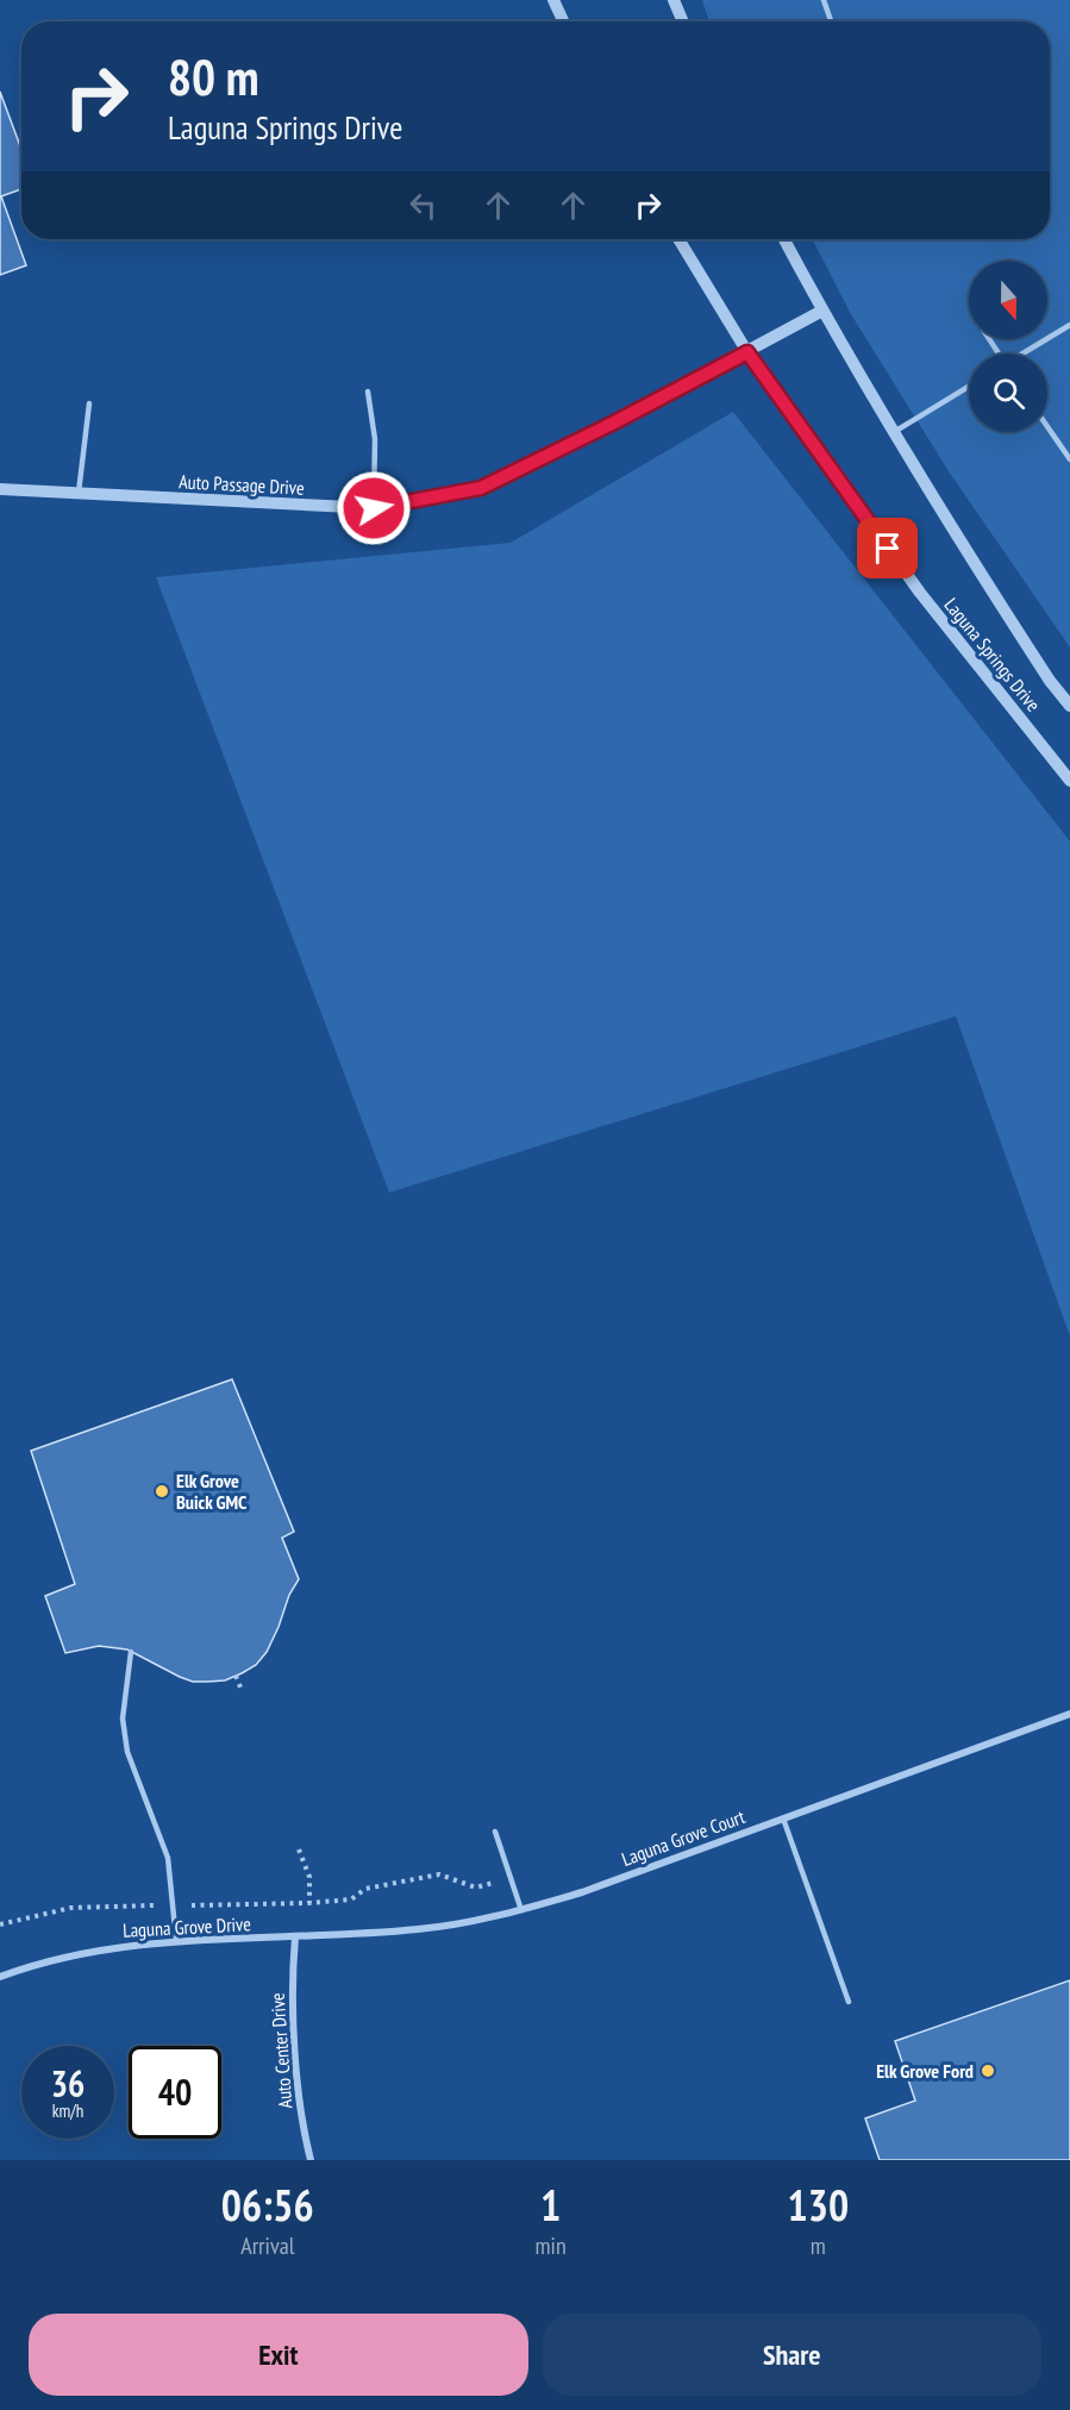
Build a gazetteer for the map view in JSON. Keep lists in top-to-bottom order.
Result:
{
  "streets": {
    "street": [
      "Auto Passage Drive",
      "Laguna Springs Drive",
      "Laguna Grove Court",
      "Laguna Grove Drive",
      "Auto Center Drive"
    ]
  },
  "crossings": [
    ["Auto Passage Drive", "Laguna Springs Drive"],
    ["Laguna Grove Court", "Laguna Grove Drive"],
    ["Laguna Grove Court", "Auto Center Drive"],
    ["Laguna Grove Drive", "Auto Center Drive"]
  ],
  "places": ["Elk Grove Buick GMC", "Elk Grove Ford"],
  "north": "bottom",
  "page": {
    "turn": ["80 m", "Laguna Springs Drive"],
    "speed": "36 km/h",
    "limit": "40",
    "eta": [
      "06:56",
      "Arrival",
      "1",
      "min",
      "130",
      "m"
    ],
    "buttons": ["Exit", "Share"]
  }
}
